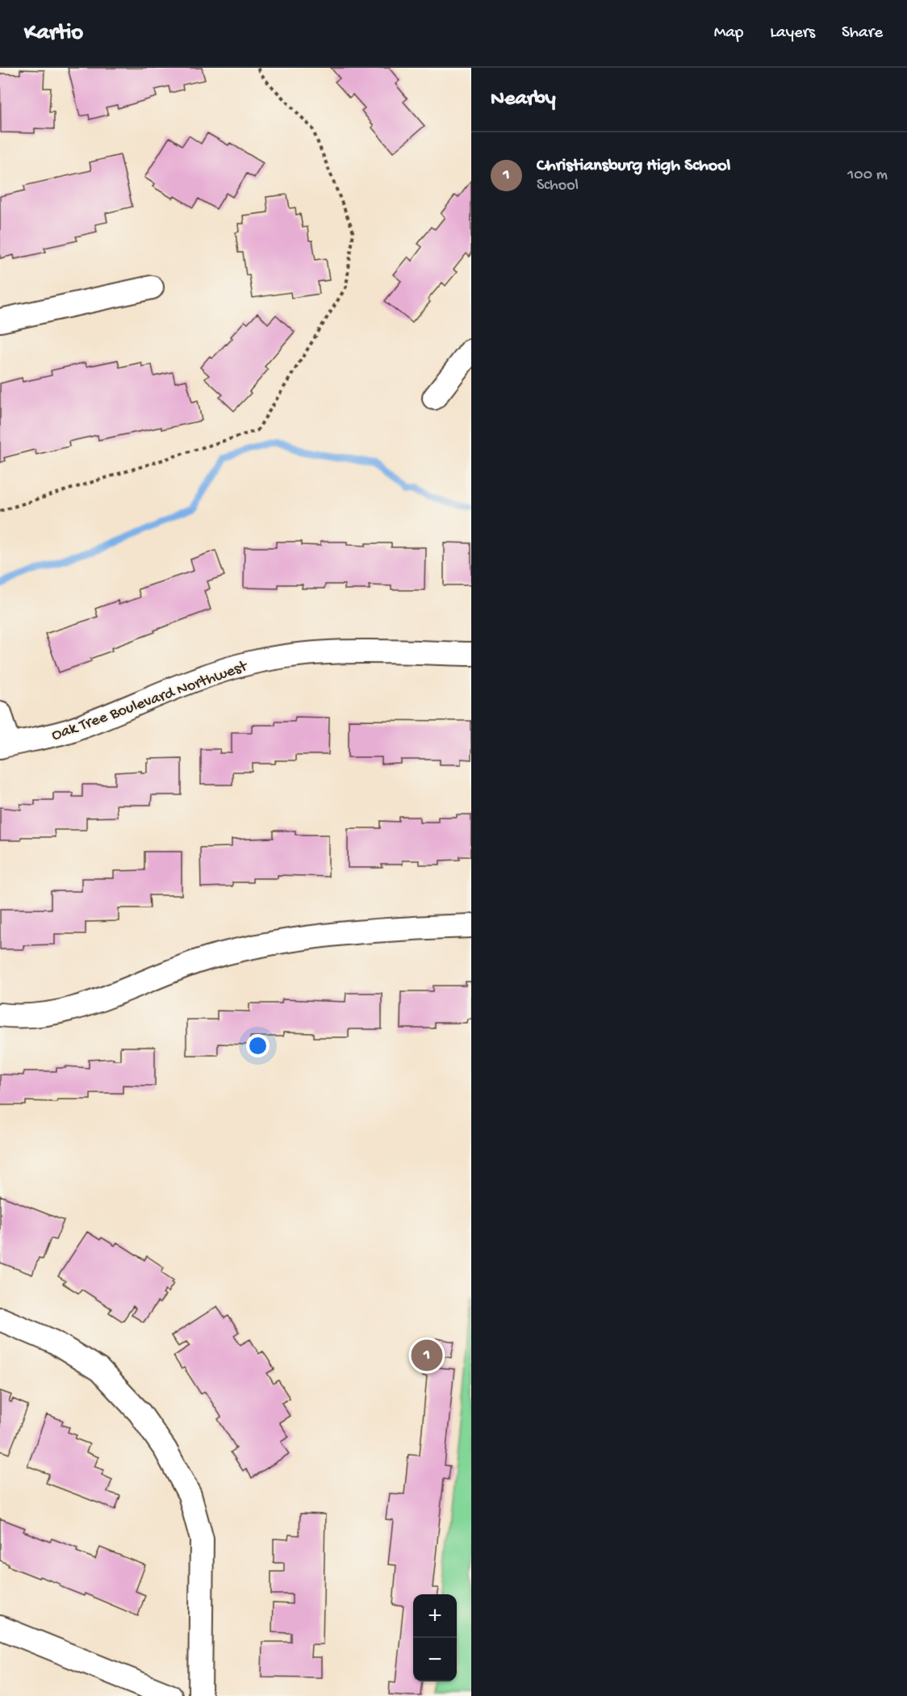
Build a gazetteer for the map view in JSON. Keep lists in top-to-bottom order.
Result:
{
  "streets": {
    "street": ["Oak Tree Boulevard Northwest"]
  },
  "page": {
    "header": "Kartio",
    "nav": ["Map", "Layers", "Share"],
    "heading": "Nearby",
    "list": [
      {
        "mark": "1",
        "name": "Christiansburg High School",
        "note": "School",
        "value": "100 m"
      }
    ],
    "pins": "1",
    "map_buttons": ["+", "−"]
  }
}
